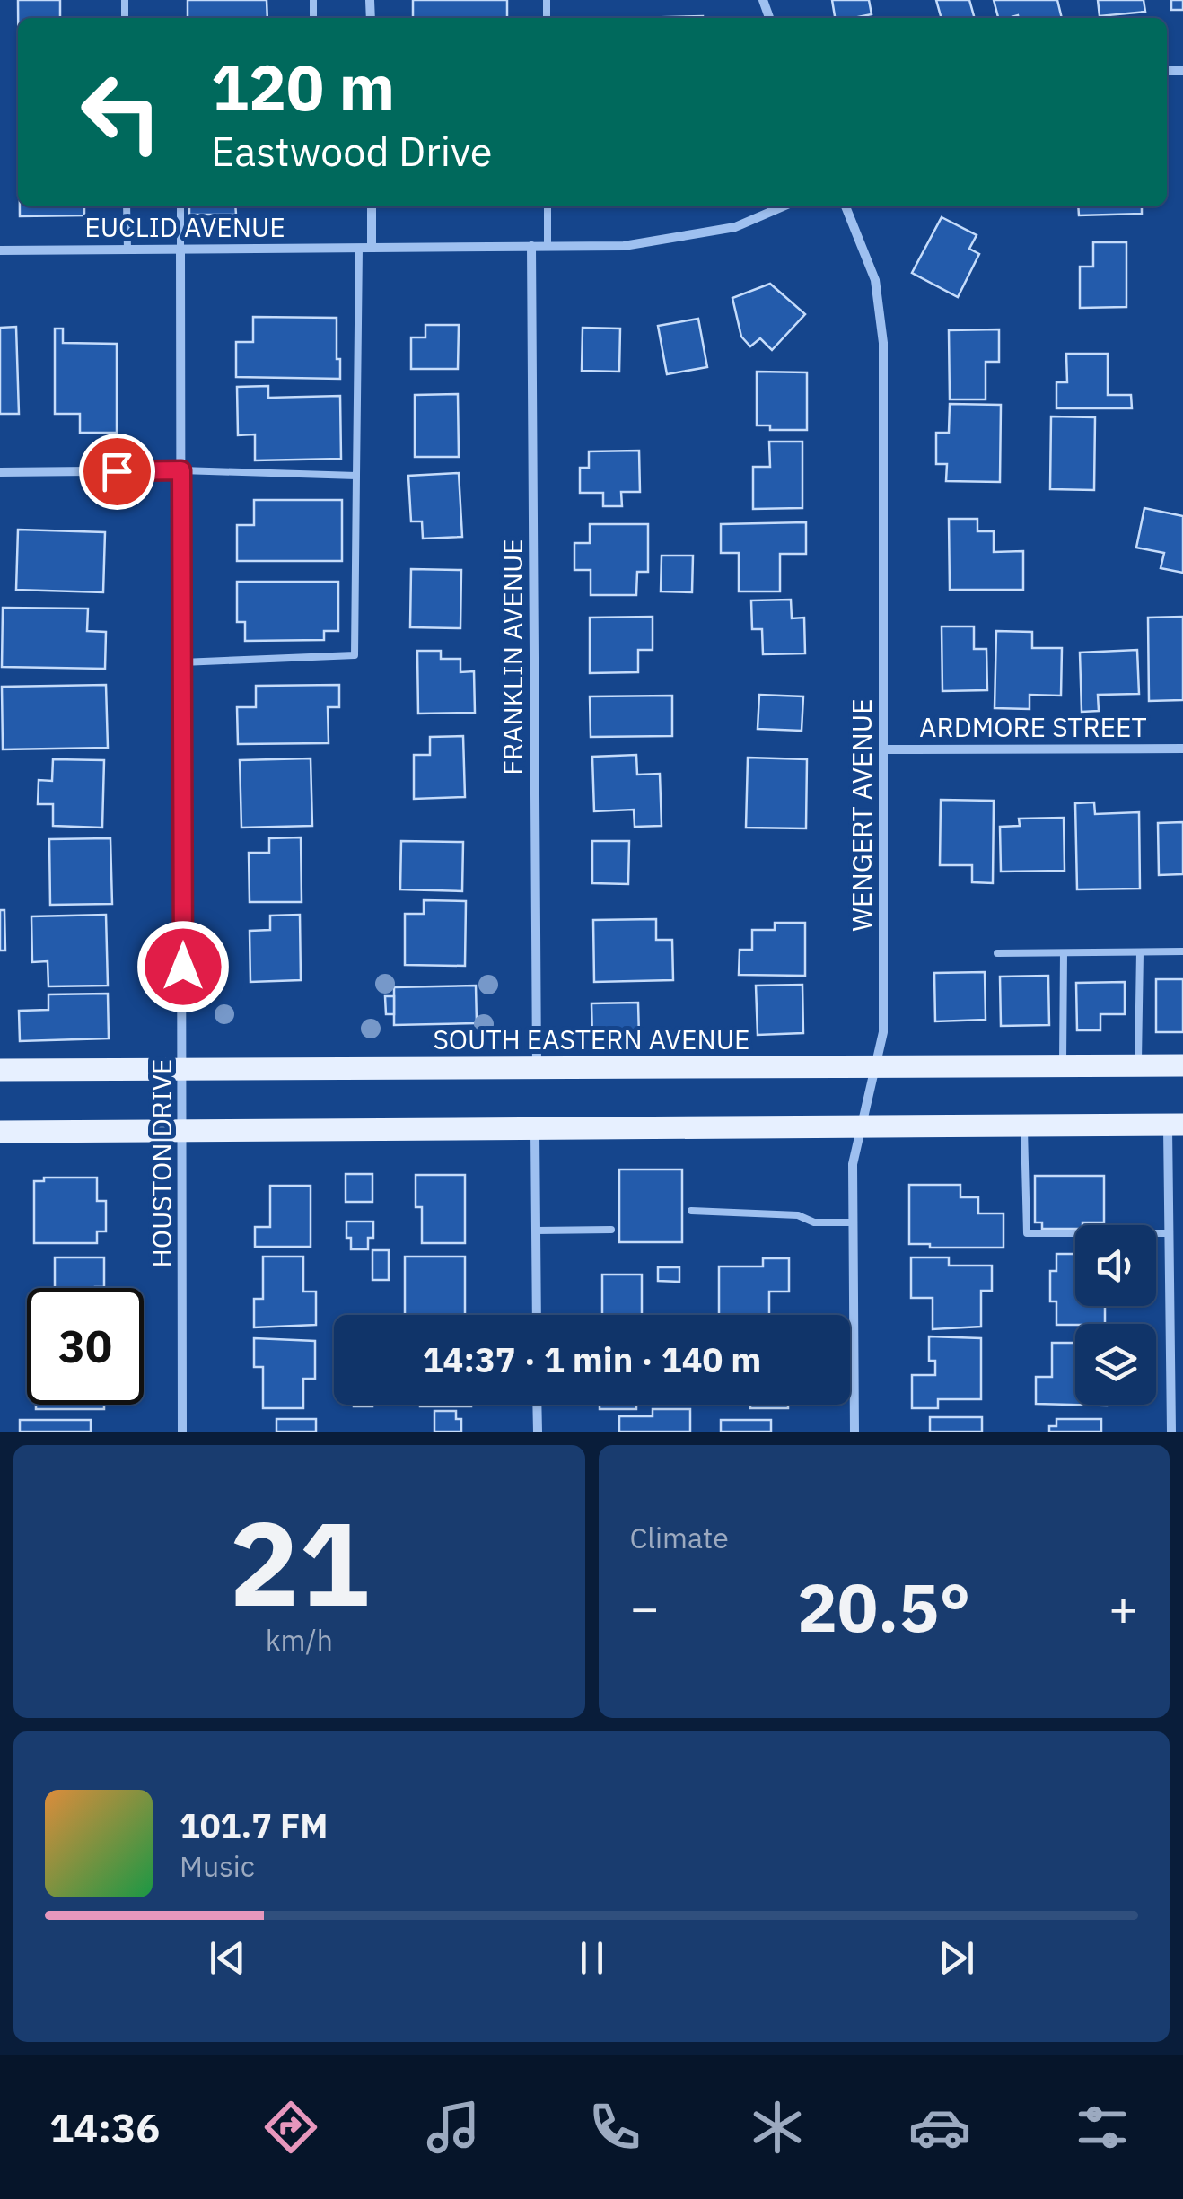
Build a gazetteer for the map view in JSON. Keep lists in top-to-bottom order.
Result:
{
  "streets": {
    "main road": ["SOUTH EASTERN AVENUE"],
    "street": [
      "EUCLID AVENUE",
      "FRANKLIN AVENUE",
      "ARDMORE STREET",
      "WENGERT AVENUE",
      "HOUSTON DRIVE"
    ]
  },
  "crossings": [
    ["EUCLID AVENUE", "FRANKLIN AVENUE"],
    ["EUCLID AVENUE", "HOUSTON DRIVE"],
    ["FRANKLIN AVENUE", "SOUTH EASTERN AVENUE"],
    ["ARDMORE STREET", "WENGERT AVENUE"],
    ["WENGERT AVENUE", "SOUTH EASTERN AVENUE"],
    ["SOUTH EASTERN AVENUE", "HOUSTON DRIVE"]
  ],
  "page": {
    "turn": ["120 m", "Eastwood Drive"],
    "limit": "30",
    "trip": "14:37 · 1 min · 140 m",
    "tile": [
      ["21", "km/h"],
      "Climate"
    ],
    "heat": ["−", "20.5°", "+"],
    "song": ["101.7 FM", "Music"],
    "tabs": "14:36"
  }
}
